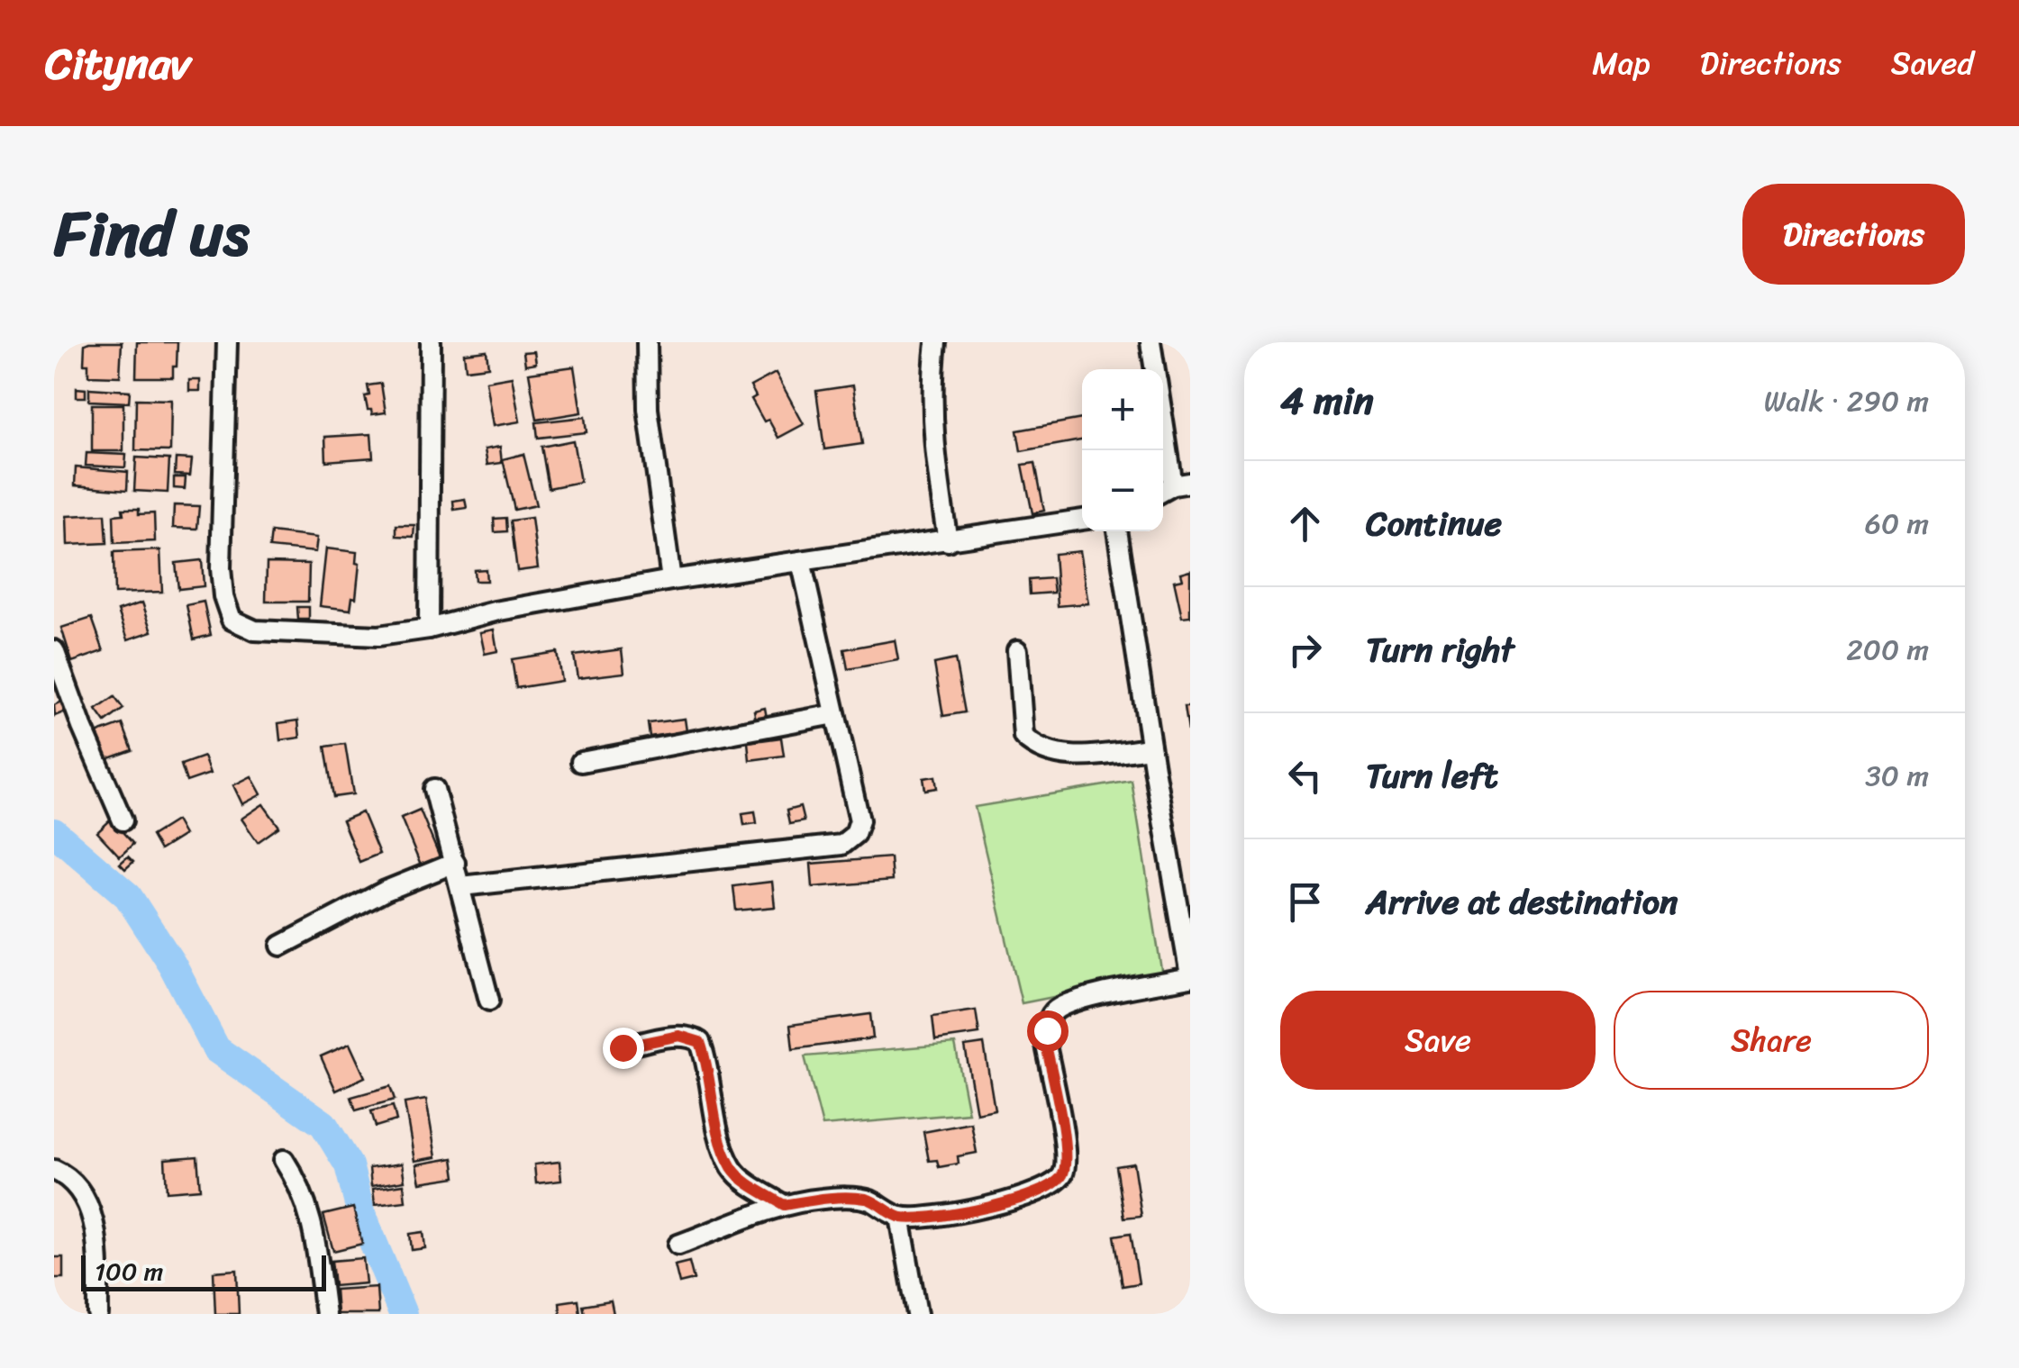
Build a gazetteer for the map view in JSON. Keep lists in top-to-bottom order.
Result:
{
  "scale_bar": "100 m",
  "page": {
    "header": "Citynav",
    "nav": ["Map", "Directions", "Saved"],
    "title": "Find us",
    "buttons": [
      "Directions",
      ["Save", "Share"]
    ],
    "heading": ["4 min", "Walk · 290 m"],
    "map_buttons": ["+", "−"],
    "list": [
      ["Continue", "60 m"],
      ["Turn right", "200 m"],
      ["Turn left", "30 m"],
      "Arrive at destination"
    ],
    "scale": "100 m"
  }
}
